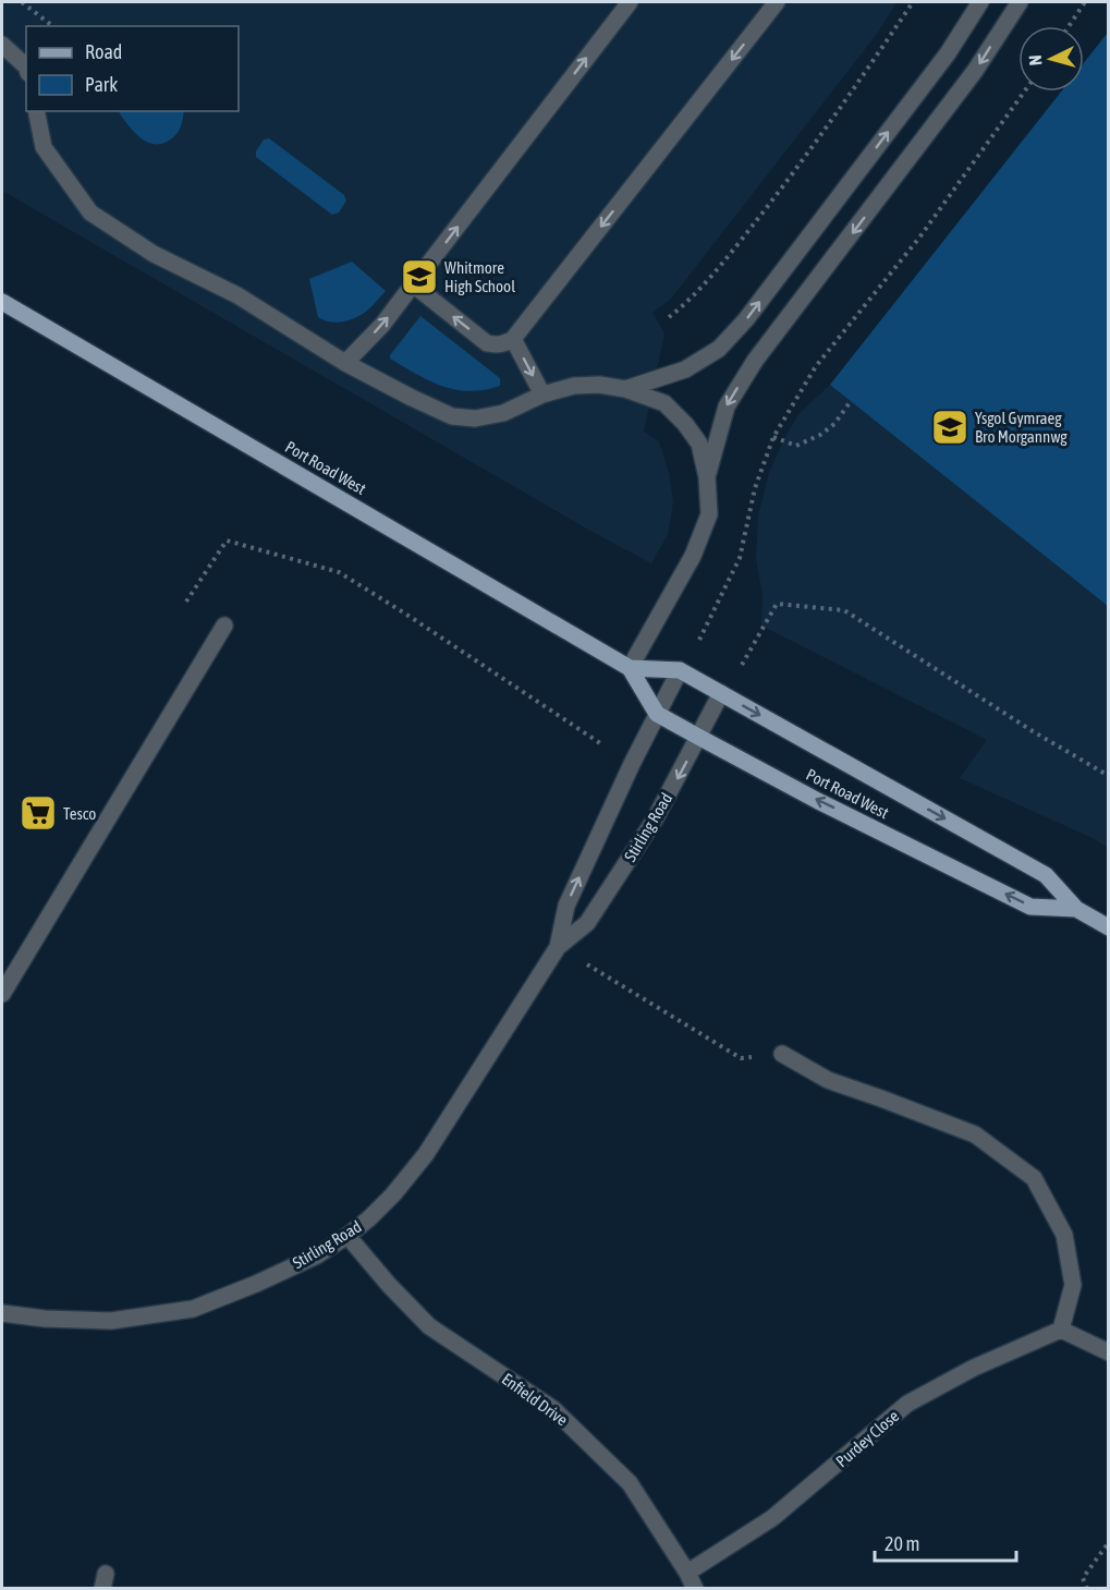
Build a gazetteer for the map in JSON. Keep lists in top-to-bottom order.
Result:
{
  "streets": {
    "main road": ["Port Road West"],
    "street": ["Stirling Road", "Enfield Drive", "Purdey Close"]
  },
  "crossings": [
    ["Port Road West", "Stirling Road"],
    ["Stirling Road", "Enfield Drive"],
    ["Enfield Drive", "Purdey Close"]
  ],
  "places": {
    "school or university": ["Whitmore High School", "Ysgol Gymraeg Bro Morgannwg"],
    "supermarket": ["Tesco"]
  },
  "legend": ["Road", "Park"],
  "scale_bar": "20 m",
  "north": "left"
}
